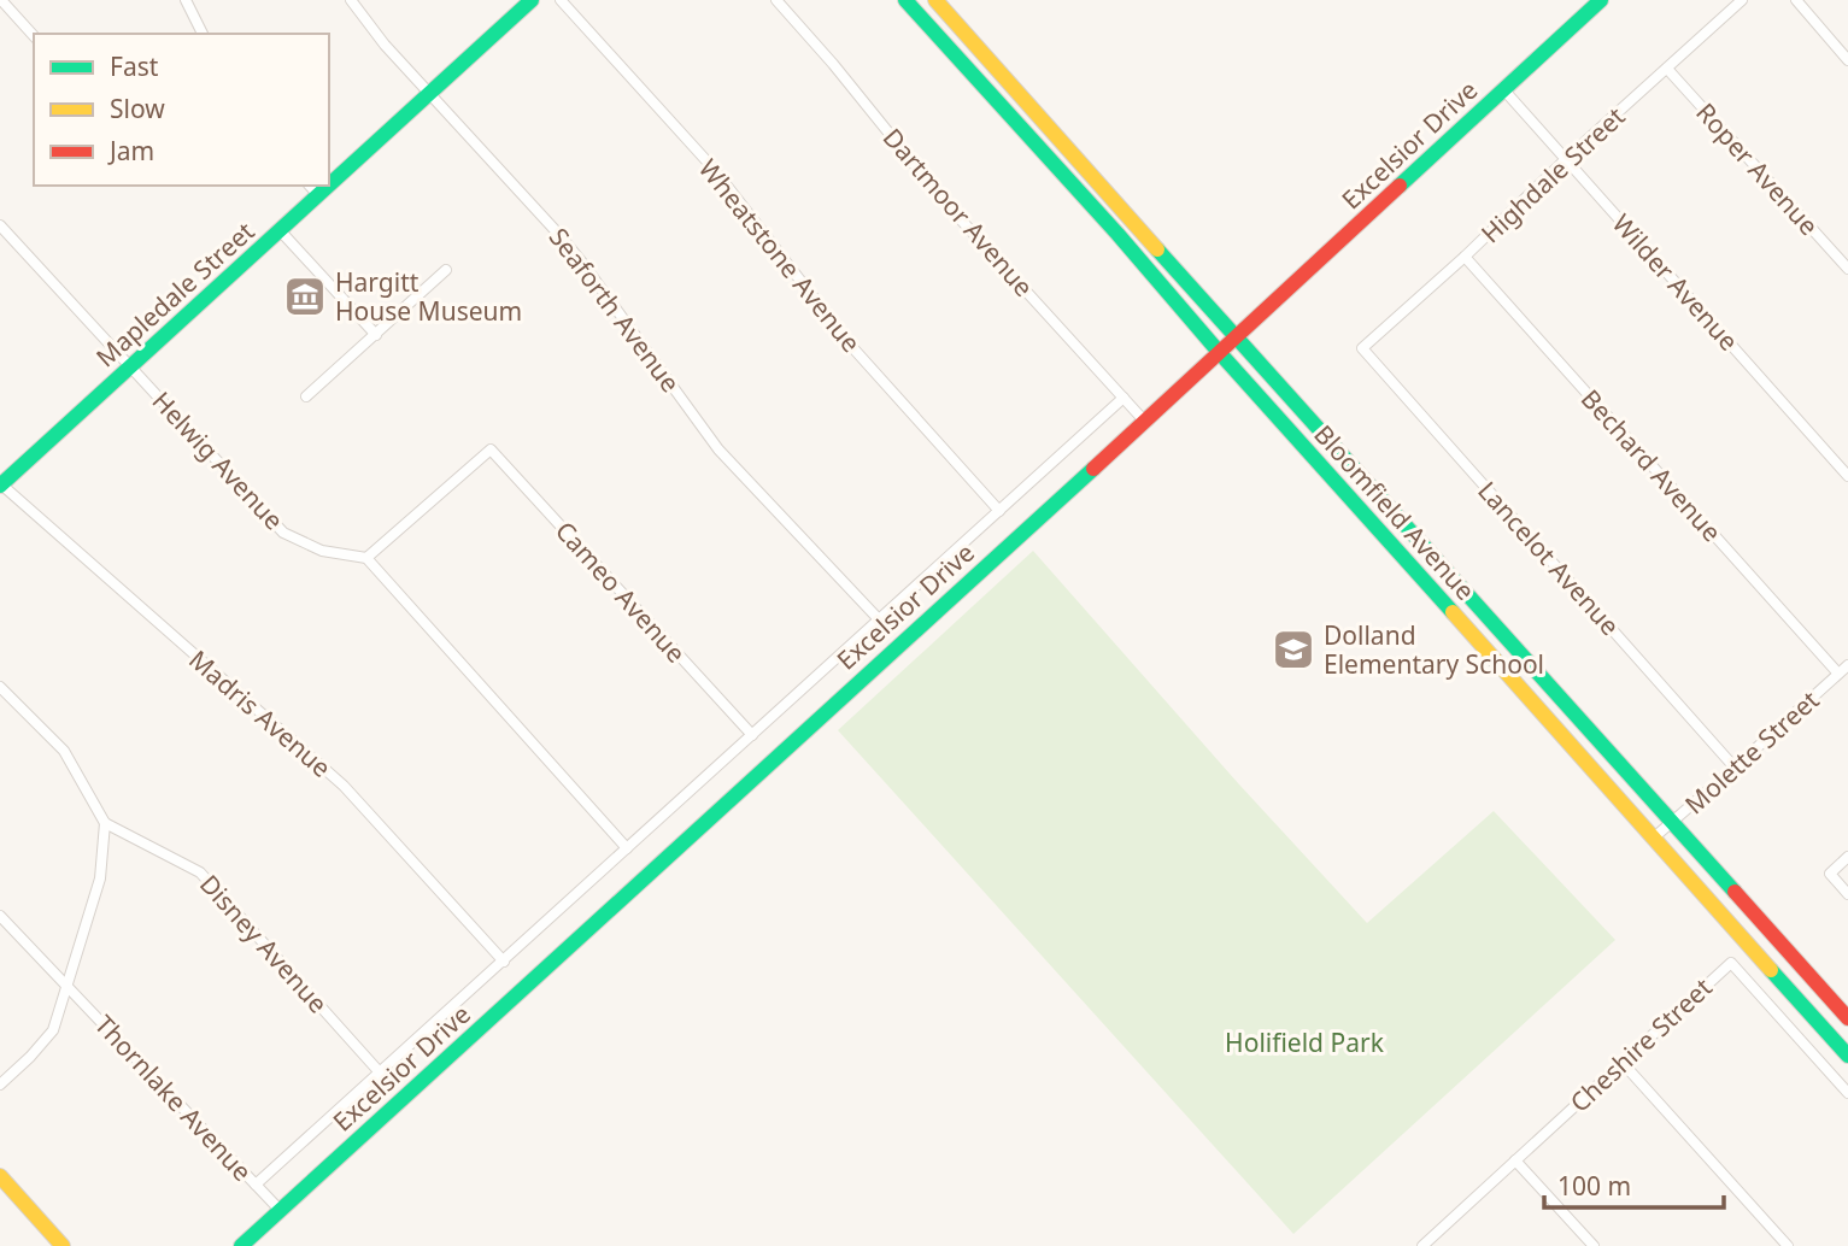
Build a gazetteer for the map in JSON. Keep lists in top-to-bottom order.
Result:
{
  "streets": {
    "main road": ["Excelsior Drive", "Mapledale Street", "Bloomfield Avenue"],
    "street": [
      "Roper Avenue",
      "Highdale Street",
      "Dartmoor Avenue",
      "Wheatstone Avenue",
      "Wilder Avenue",
      "Seaforth Avenue",
      "Helwig Avenue",
      "Bechard Avenue",
      "Lancelot Avenue",
      "Cameo Avenue",
      "Madris Avenue",
      "Molette Street",
      "Disney Avenue",
      "Cheshire Street",
      "Thornlake Avenue"
    ]
  },
  "crossings": [
    ["Excelsior Drive", "Dartmoor Avenue"],
    ["Excelsior Drive", "Wheatstone Avenue"],
    ["Excelsior Drive", "Wilder Avenue"],
    ["Excelsior Drive", "Seaforth Avenue"],
    ["Excelsior Drive", "Bloomfield Avenue"],
    ["Excelsior Drive", "Cameo Avenue"],
    ["Excelsior Drive", "Madris Avenue"],
    ["Excelsior Drive", "Disney Avenue"],
    ["Excelsior Drive", "Thornlake Avenue"],
    ["Roper Avenue", "Highdale Street"],
    ["Highdale Street", "Wilder Avenue"],
    ["Highdale Street", "Bechard Avenue"],
    ["Highdale Street", "Lancelot Avenue"],
    ["Mapledale Street", "Seaforth Avenue"],
    ["Mapledale Street", "Helwig Avenue"],
    ["Mapledale Street", "Madris Avenue"],
    ["Helwig Avenue", "Cameo Avenue"],
    ["Bechard Avenue", "Molette Street"],
    ["Bloomfield Avenue", "Molette Street"],
    ["Lancelot Avenue", "Molette Street"]
  ],
  "parks": ["Holifield Park"],
  "places": {
    "museum": ["Hargitt House Museum"],
    "school or university": ["Dolland Elementary School"]
  },
  "legend": ["Fast", "Slow", "Jam"],
  "scale_bar": "100 m"
}
